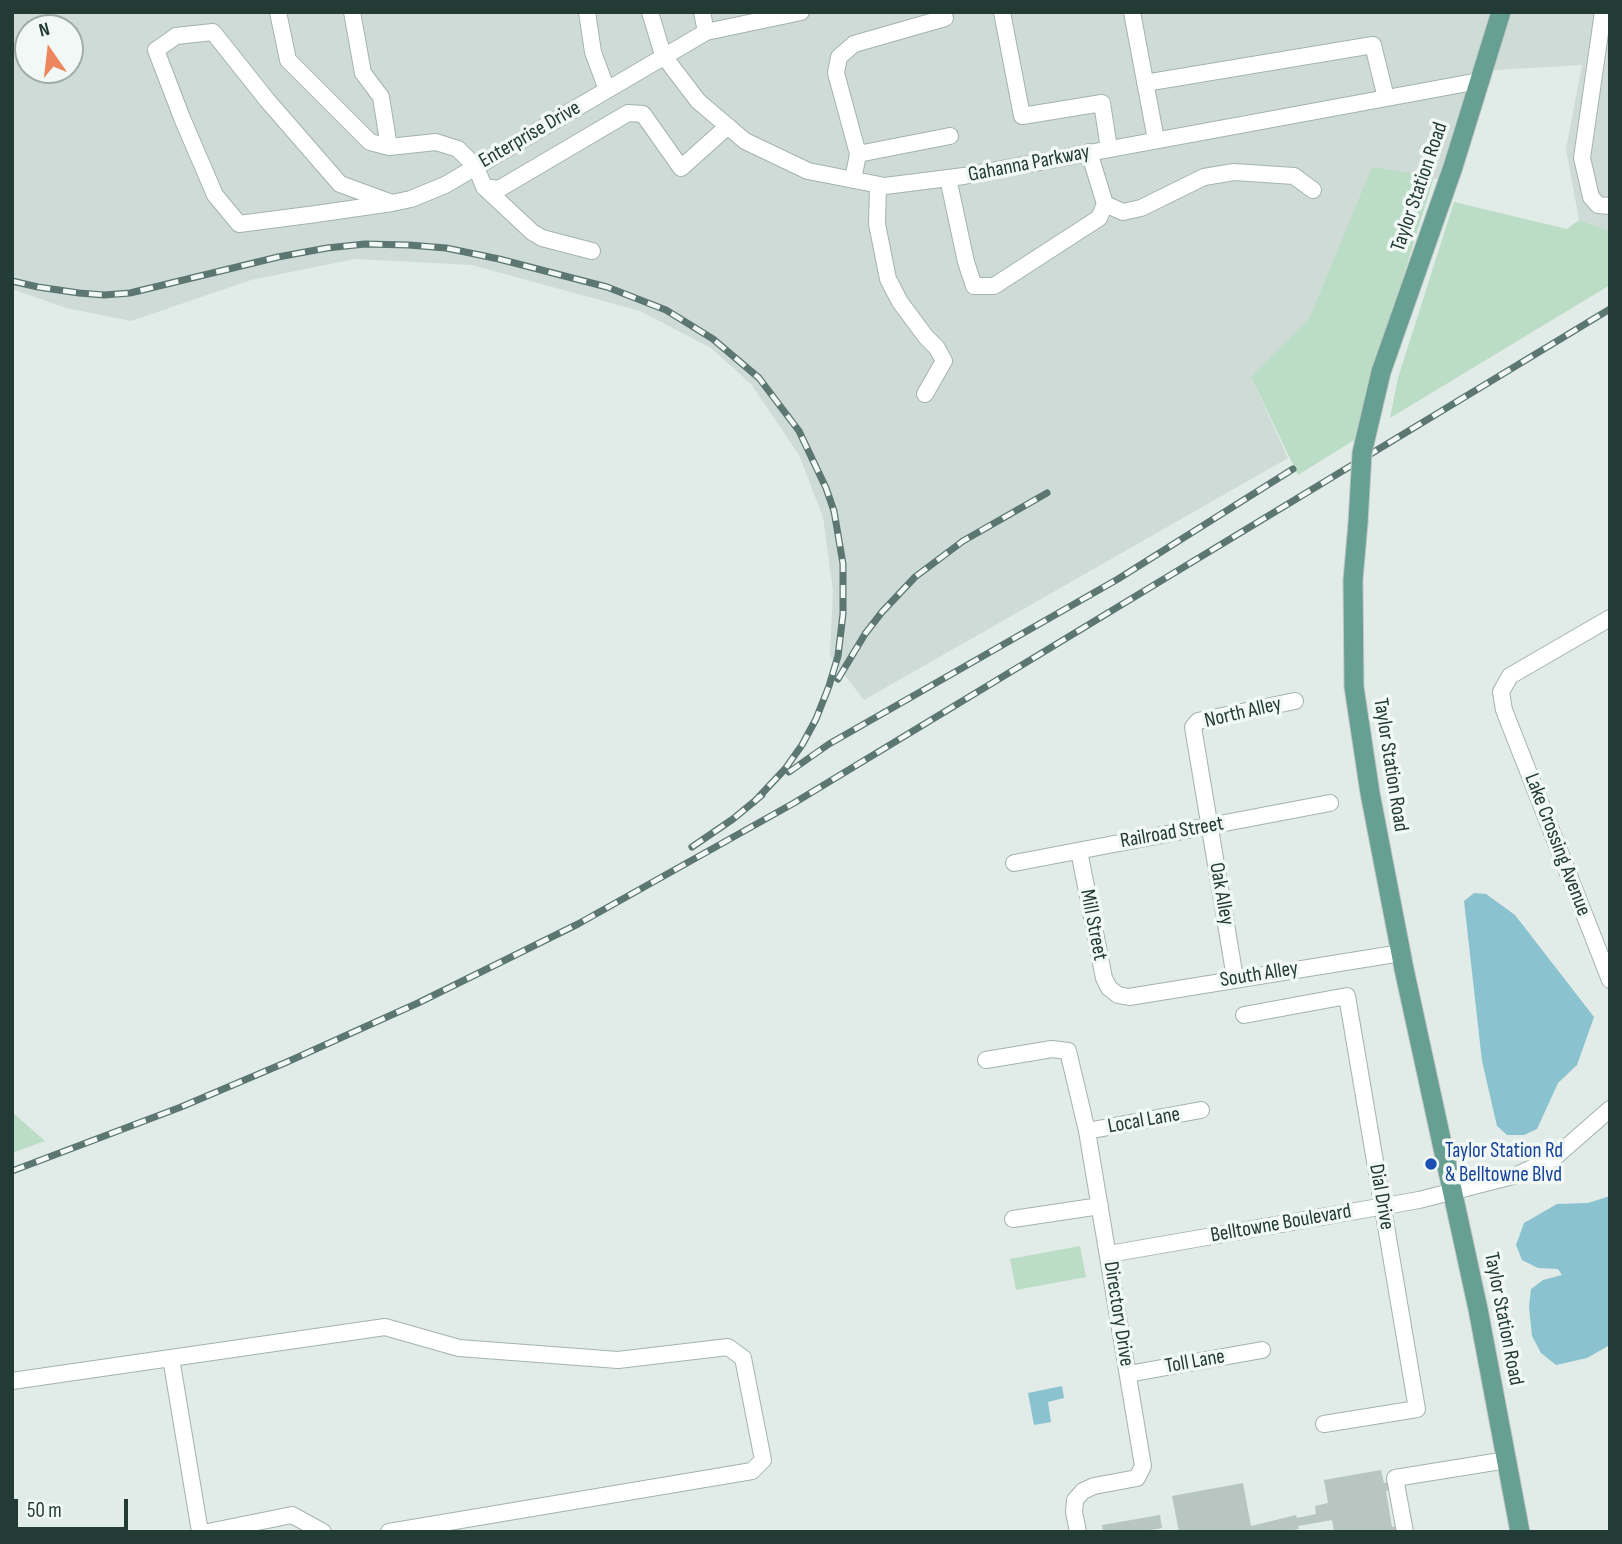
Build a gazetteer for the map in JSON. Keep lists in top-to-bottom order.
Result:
{
  "streets": {
    "main road": ["Taylor Station Road"],
    "street": [
      "Enterprise Drive",
      "Gahanna Parkway",
      "North Alley",
      "Railroad Street",
      "Lake Crossing Avenue",
      "Oak Alley",
      "Mill Street",
      "South Alley",
      "Local Lane",
      "Dial Drive",
      "Belltowne Boulevard",
      "Directory Drive",
      "Toll Lane"
    ]
  },
  "crossings": [
    ["Enterprise Drive", "Gahanna Parkway"],
    ["Gahanna Parkway", "Taylor Station Road"],
    ["Taylor Station Road", "South Alley"],
    ["Taylor Station Road", "Belltowne Boulevard"],
    ["North Alley", "Oak Alley"],
    ["Railroad Street", "Oak Alley"],
    ["Railroad Street", "Mill Street"],
    ["Oak Alley", "South Alley"],
    ["Mill Street", "South Alley"],
    ["Local Lane", "Directory Drive"],
    ["Dial Drive", "Belltowne Boulevard"],
    ["Belltowne Boulevard", "Directory Drive"],
    ["Directory Drive", "Toll Lane"]
  ],
  "places": ["Taylor Station Rd & Belltowne Blvd"],
  "scale_bar": "50 m",
  "north": "top"
}
